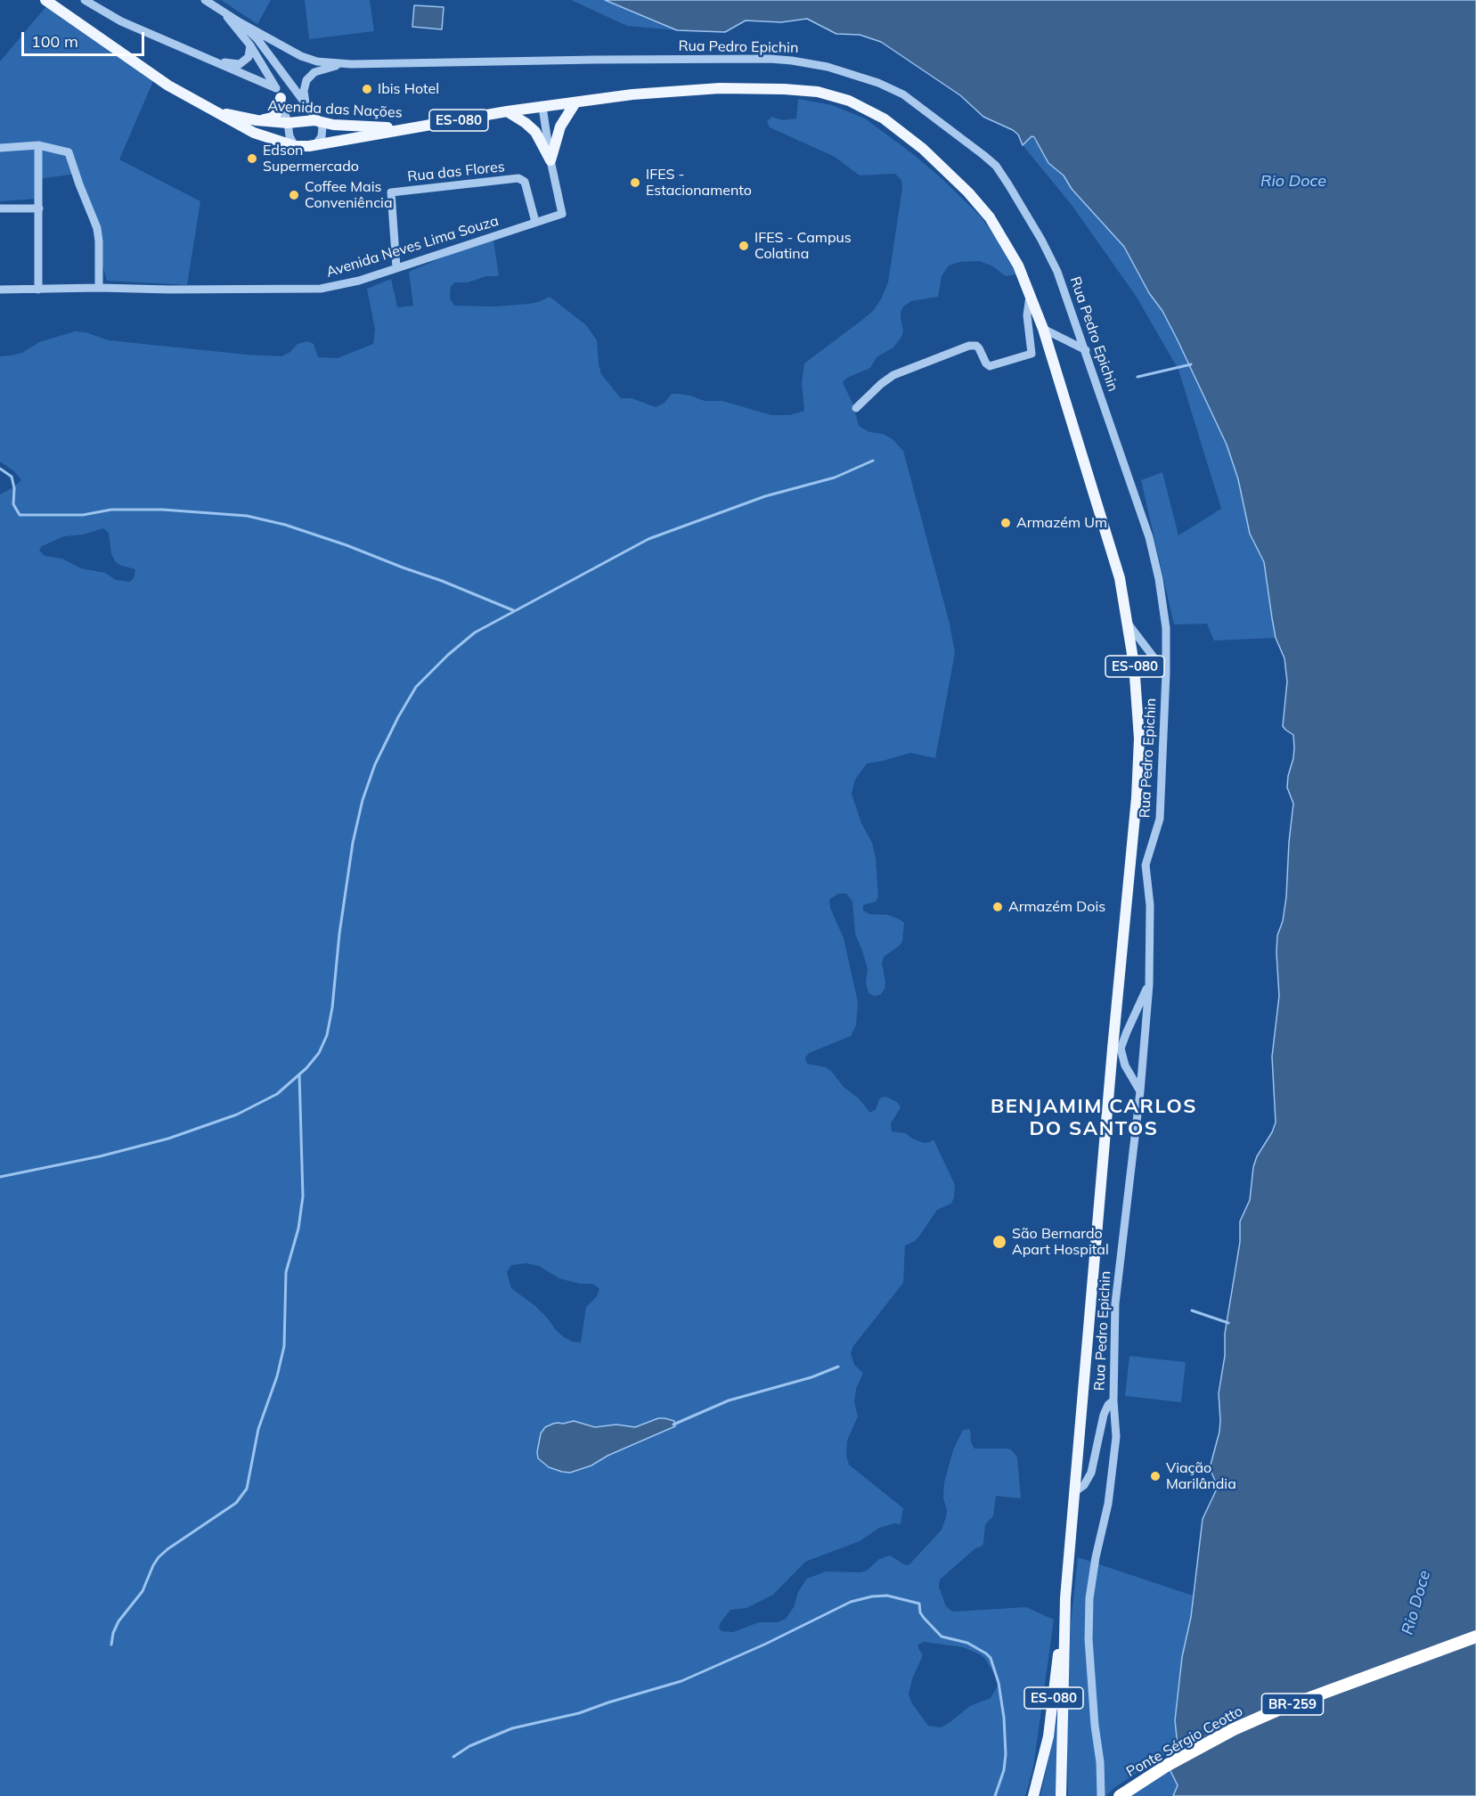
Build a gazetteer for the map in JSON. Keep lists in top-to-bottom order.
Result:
{
  "streets": {
    "highway": ["BR-259", "Ponte Sérgio Ceotto"],
    "main road": ["Avenida das Nações", "ES-080"],
    "street": ["Rua Pedro Epichin", "Rua das Flores", "Avenida Neves Lima Souza"]
  },
  "crossings": [
    ["Avenida das Nações", "ES-080"],
    ["ES-080", "Avenida Neves Lima Souza"],
    ["Rua das Flores", "Avenida Neves Lima Souza"]
  ],
  "districts": ["BENJAMIM CARLOS DO SANTOS"],
  "water": ["Rio Doce"],
  "places": [
    "Ibis Hotel",
    "Edson Supermercado",
    "IFES - Estacionamento",
    "Coffee Mais Conveniência",
    "IFES - Campus Colatina",
    "Armazém Um",
    "Armazém Dois",
    "São Bernardo Apart Hospital",
    "Viação Marilândia"
  ],
  "scale_bar": "100 m"
}
